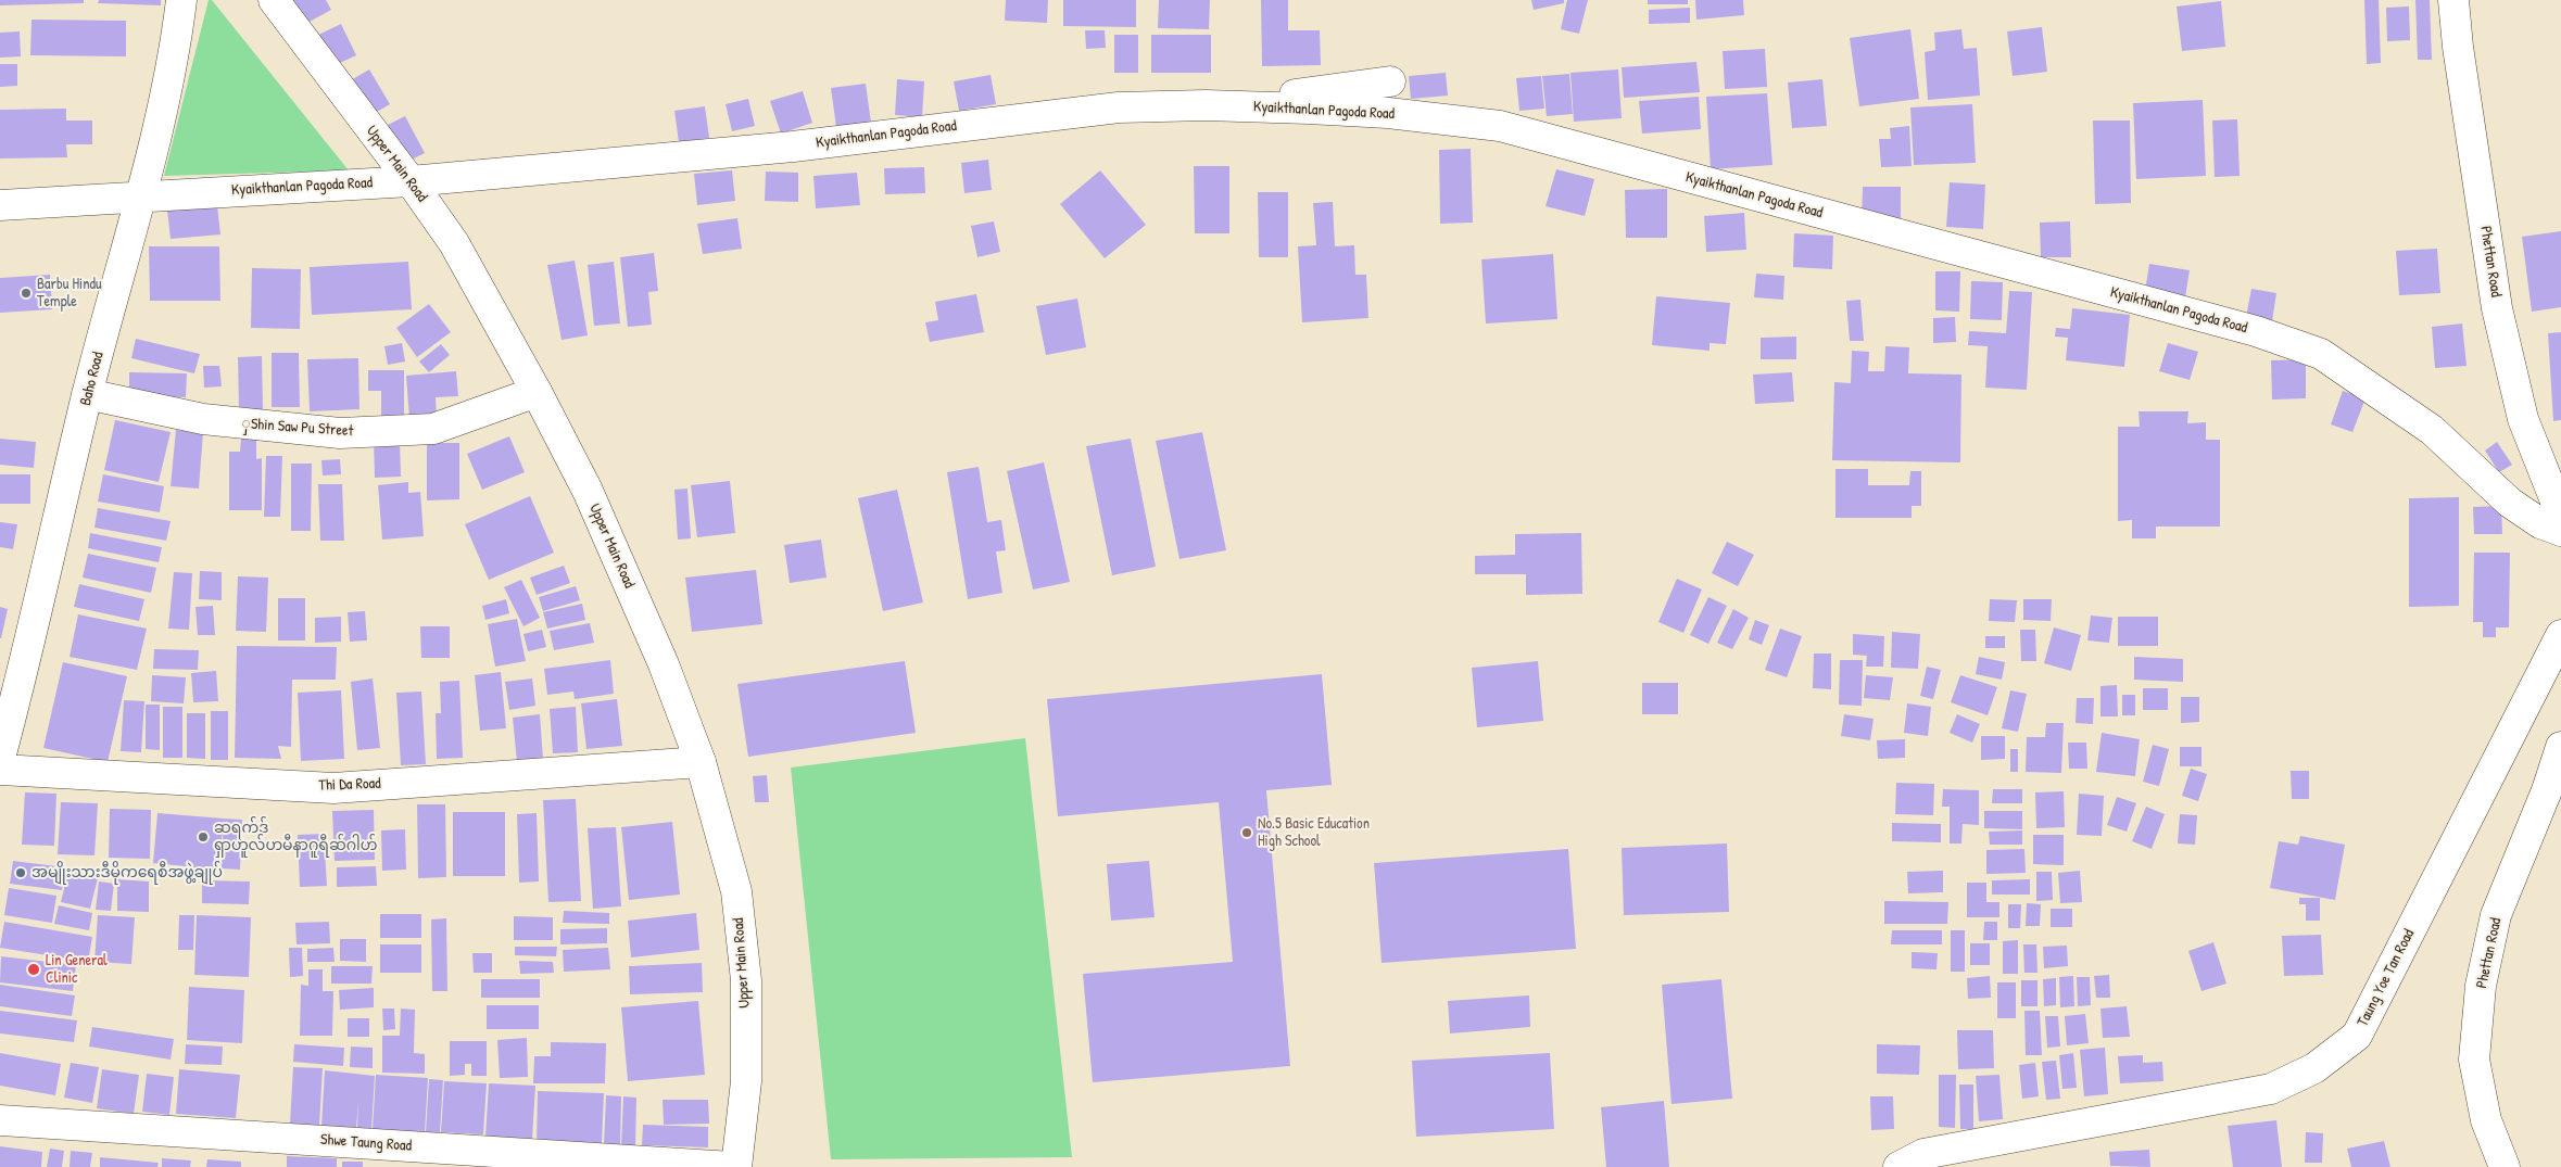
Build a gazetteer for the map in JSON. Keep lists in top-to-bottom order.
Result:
{
  "streets": {
    "street": [
      "Kyaikthanlan Pagoda Road",
      "Upper Main Road",
      "Phettan Road",
      "Baho Road",
      "ှShin Saw Pu Street",
      "Thi Da Road",
      "Taung Yoe Tan Road",
      "Shwe Taung Road"
    ]
  },
  "crossings": [
    ["Kyaikthanlan Pagoda Road", "Upper Main Road"],
    ["Kyaikthanlan Pagoda Road", "Baho Road"],
    ["Upper Main Road", "ှShin Saw Pu Street"],
    ["Upper Main Road", "Thi Da Road"],
    ["Upper Main Road", "Shwe Taung Road"],
    ["Baho Road", "ှShin Saw Pu Street"]
  ],
  "places": [
    "Barbu Hindu Temple",
    "No.5 Basic Education High School",
    "ဆရက်ဒ် ရှာဟူလ်ဟမီနာဂူရီဆ်ဂါဟ်",
    "အမျိုးသားဒီမိုကရေစီအဖွဲ့ချုပ်",
    "Lin General Clinic"
  ]
}
